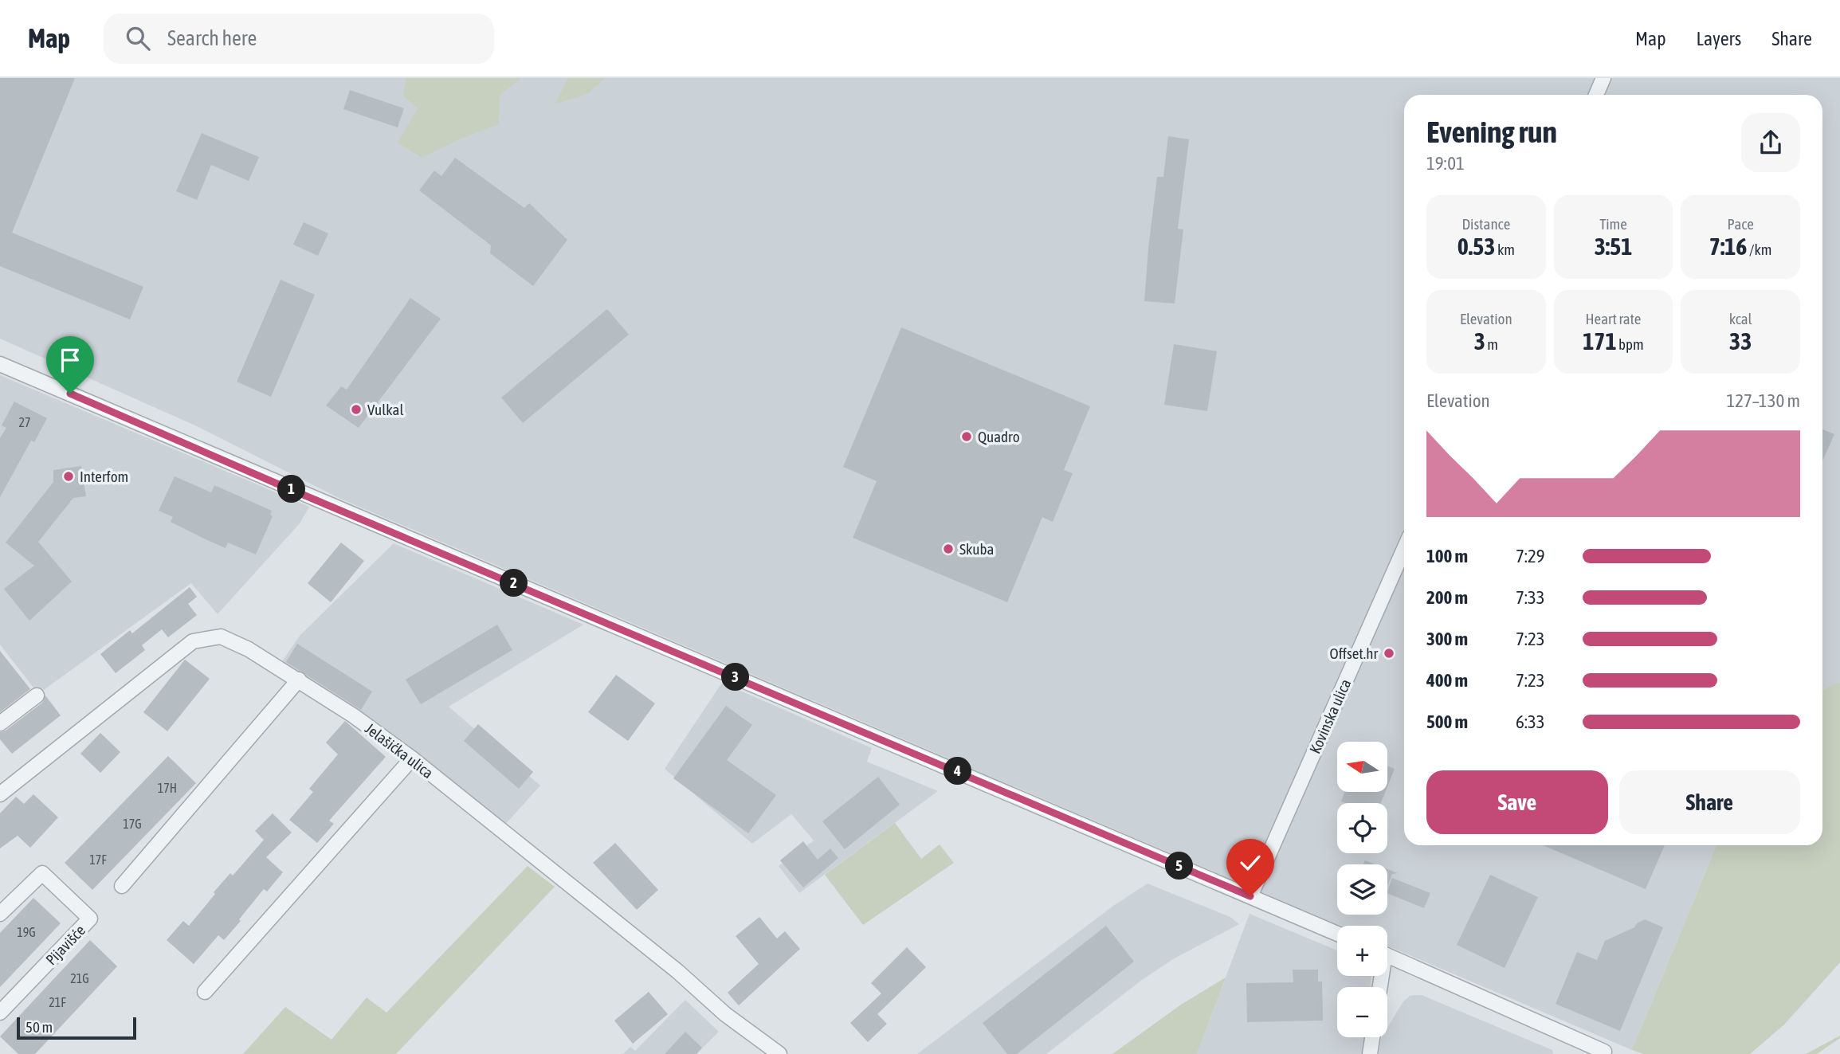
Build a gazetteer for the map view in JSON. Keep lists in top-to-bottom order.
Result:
{
  "streets": {
    "street": ["Kovinska ulica", "Jelašićka ulica", "Pijavišće"]
  },
  "places": [
    "Vulkal",
    "Quadro",
    "Interfom",
    "Skuba",
    "Offset.hr"
  ],
  "house_numbers": [
    "27",
    "17H",
    "17G",
    "17F",
    "19G",
    "21G",
    "21F"
  ],
  "scale_bar": "50 m",
  "north": "left",
  "page": {
    "header": "Map",
    "search": "Search here",
    "nav": ["Map", "Layers", "Share"],
    "heading": ["Evening run", "19:01"],
    "stats": [
      ["Distance", "0.53 km"],
      ["Time", "3:51"],
      ["Pace", "7:16 /km"],
      ["Elevation", "3 m"],
      ["Heart rate", "171 bpm"],
      ["kcal", "33"]
    ],
    "chart": ["Elevation", "127–130 m"],
    "pins": [
      "1",
      "2",
      "3",
      "4",
      "5"
    ],
    "list": [
      {
        "name": "100 m",
        "note": "7:29"
      },
      {
        "name": "200 m",
        "note": "7:33"
      },
      {
        "name": "300 m",
        "note": "7:23"
      },
      {
        "name": "400 m",
        "note": "7:23"
      },
      {
        "name": "500 m",
        "note": "6:33"
      }
    ],
    "map_buttons": ["+", "−"],
    "buttons": ["Save", "Share"],
    "scale": "50 m"
  }
}
